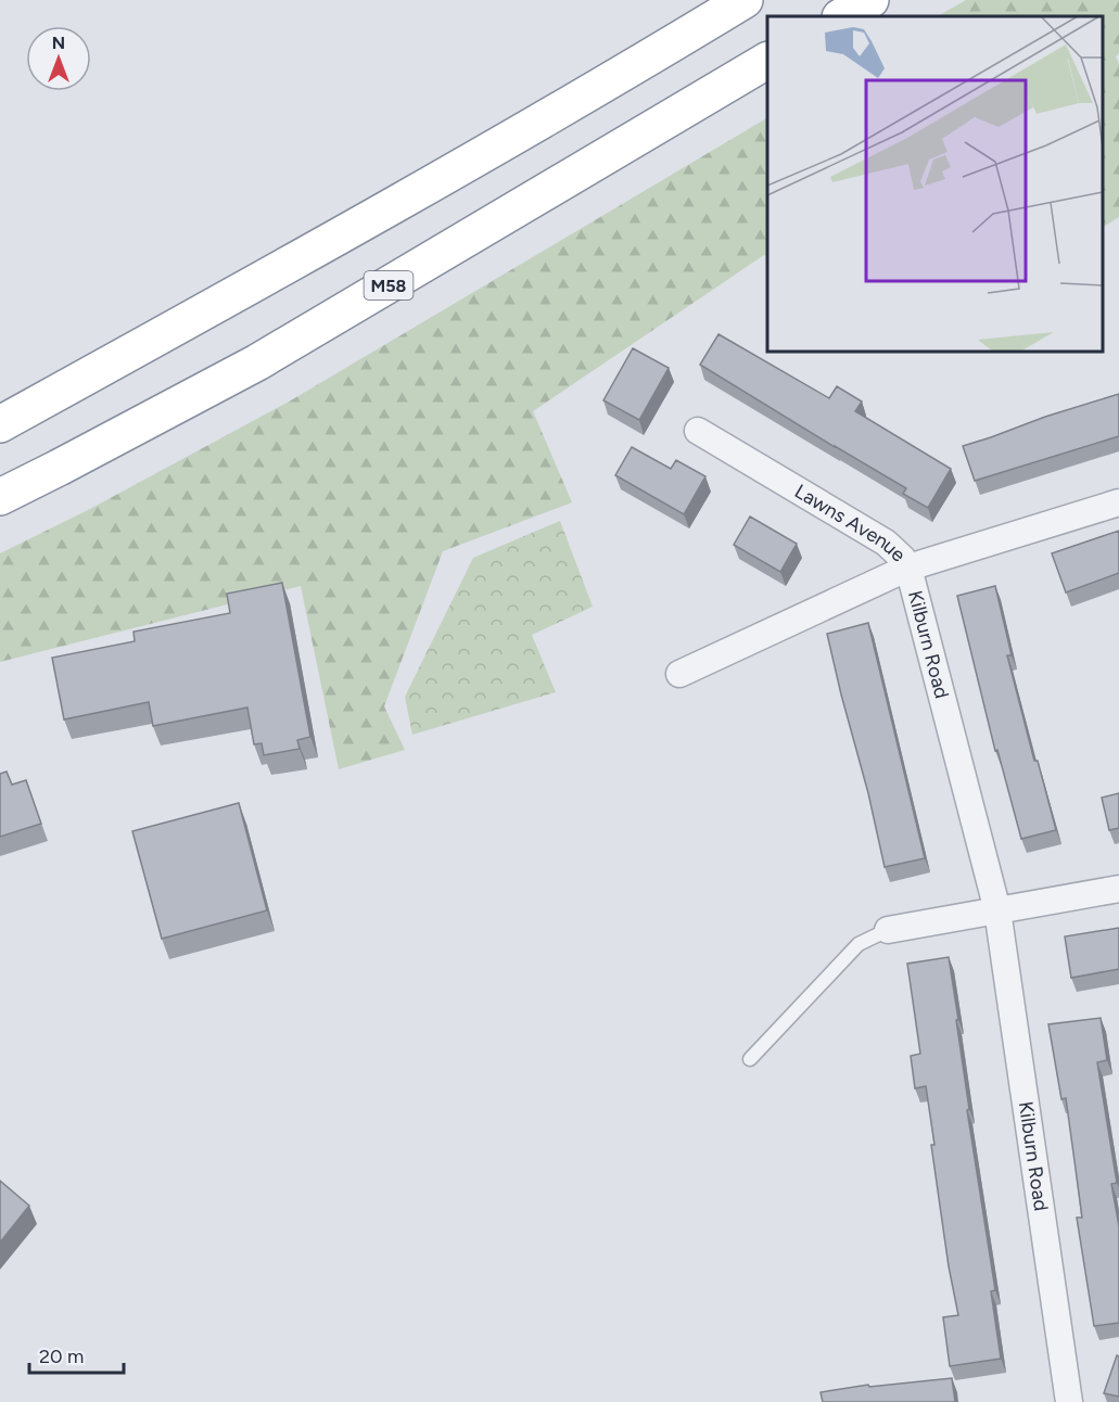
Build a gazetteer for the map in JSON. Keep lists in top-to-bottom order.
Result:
{
  "streets": {
    "highway": ["M58"],
    "street": ["Lawns Avenue", "Kilburn Road"]
  },
  "crossings": [
    ["Lawns Avenue", "Kilburn Road"]
  ],
  "scale_bar": "20 m",
  "north": "top"
}
